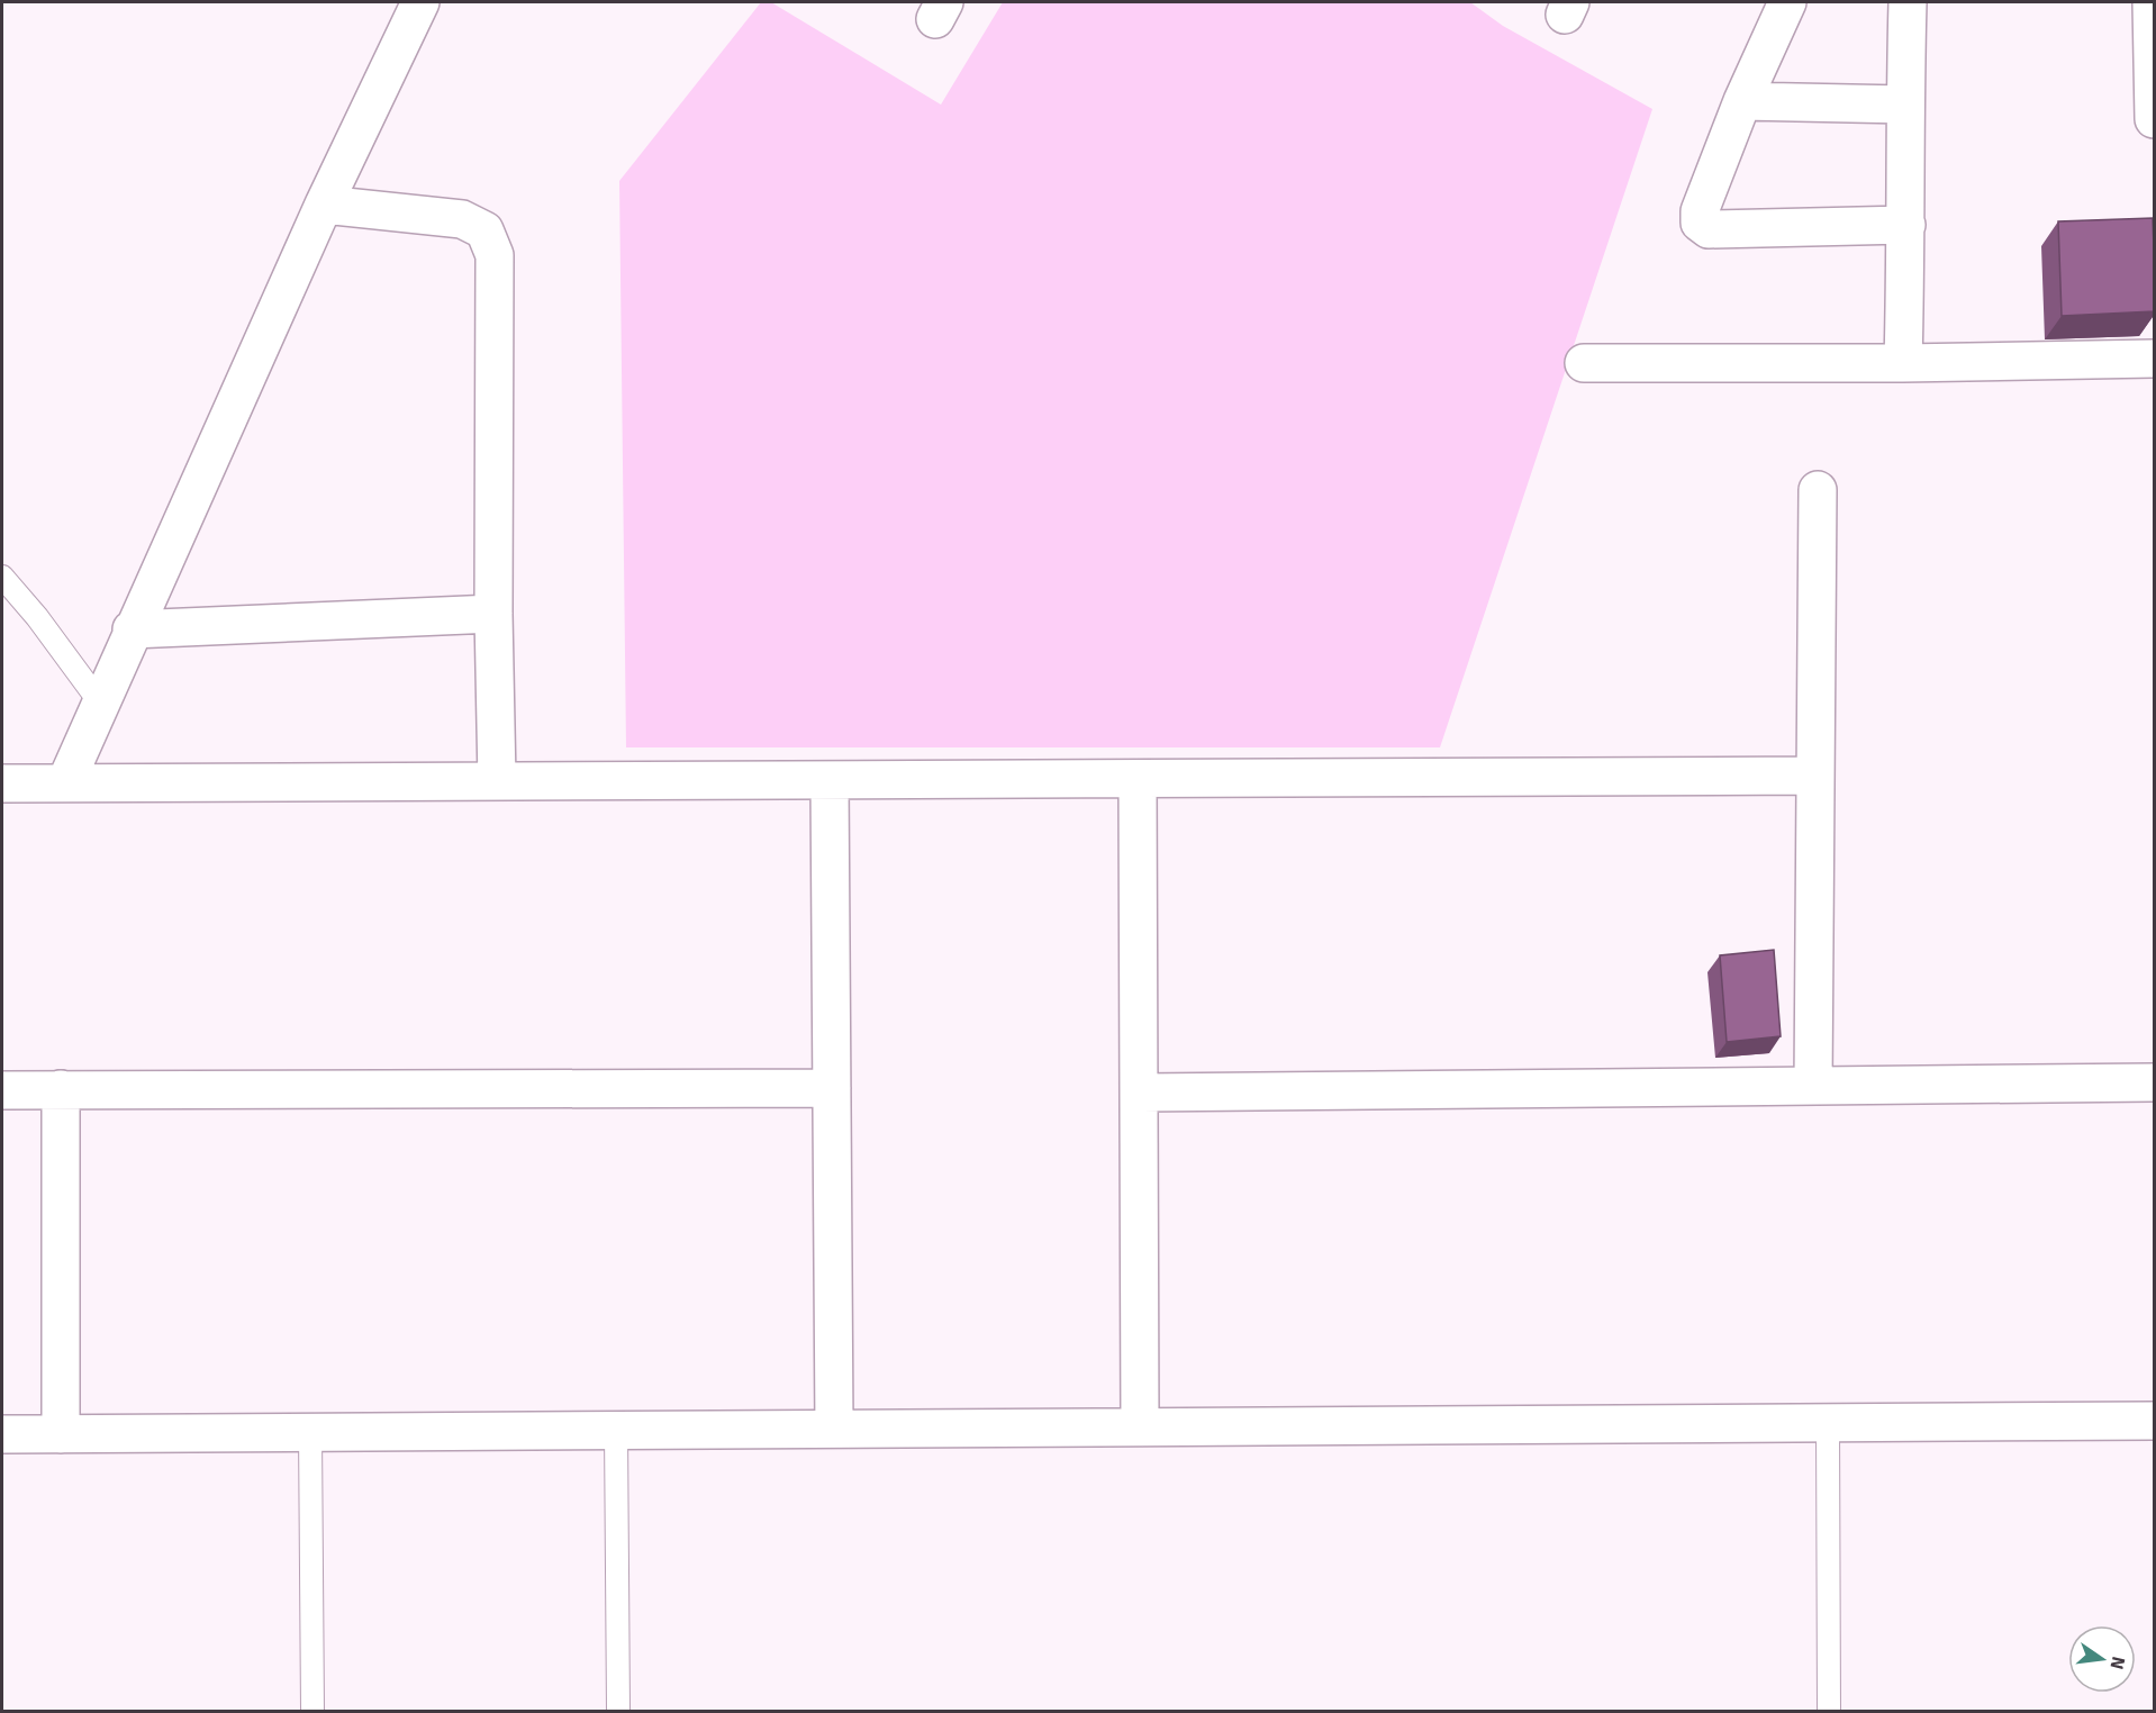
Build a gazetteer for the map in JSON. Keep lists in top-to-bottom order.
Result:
{
  "north": "right"
}
